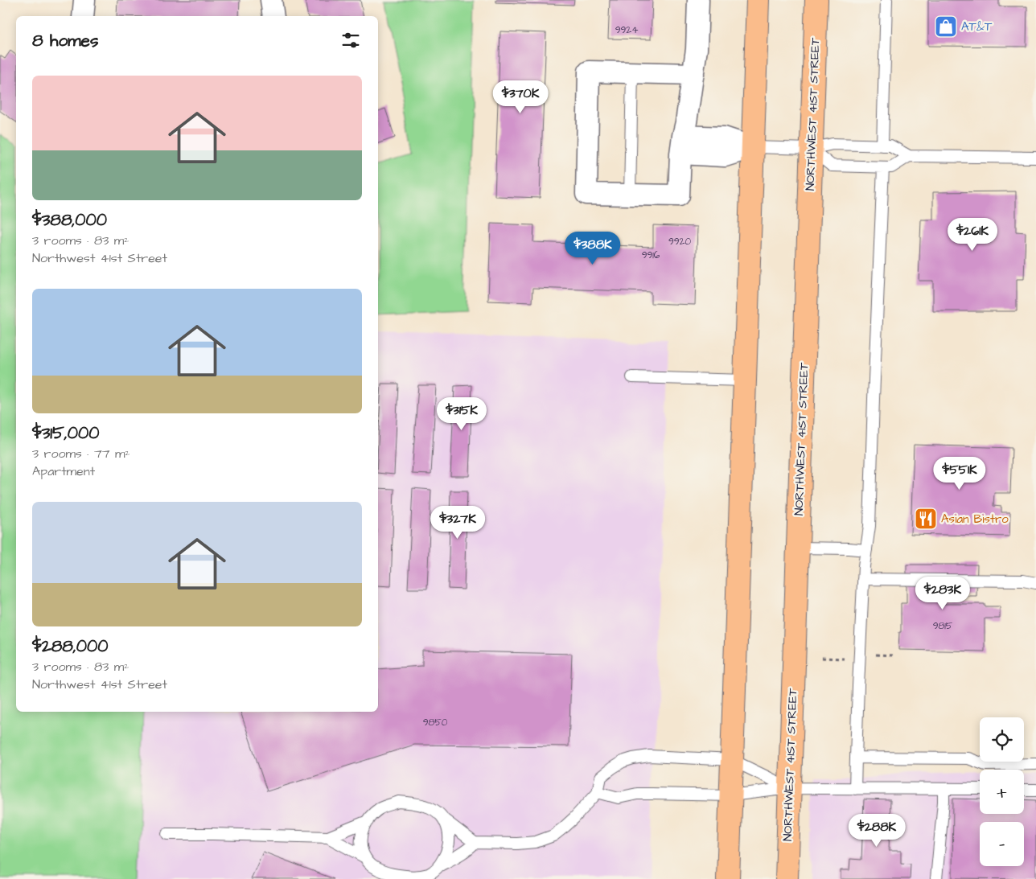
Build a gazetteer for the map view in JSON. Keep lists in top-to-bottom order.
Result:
{
  "streets": {
    "main road": ["NORTHWEST 41ST STREET"]
  },
  "places": {
    "shop": ["AT&T"],
    "restaurant": ["Asian Bistro"]
  },
  "house_numbers": [
    "9924",
    "9920",
    "9916",
    "9815",
    "9850"
  ],
  "page": {
    "heading": "8 homes",
    "list": [
      {
        "name": "$388,000",
        "note": "3 rooms · 83 m² · Northwest 41st Street"
      },
      {
        "name": "$315,000",
        "note": "3 rooms · 77 m² · Apartment"
      },
      {
        "name": "$288,000",
        "note": "3 rooms · 83 m² · Northwest 41st Street"
      }
    ],
    "price": [
      "$370K",
      "$261K",
      "$388K",
      "$315K",
      "$551K",
      "$327K",
      "$283K",
      "$288K"
    ],
    "map_buttons": ["+", "−"]
  }
}
